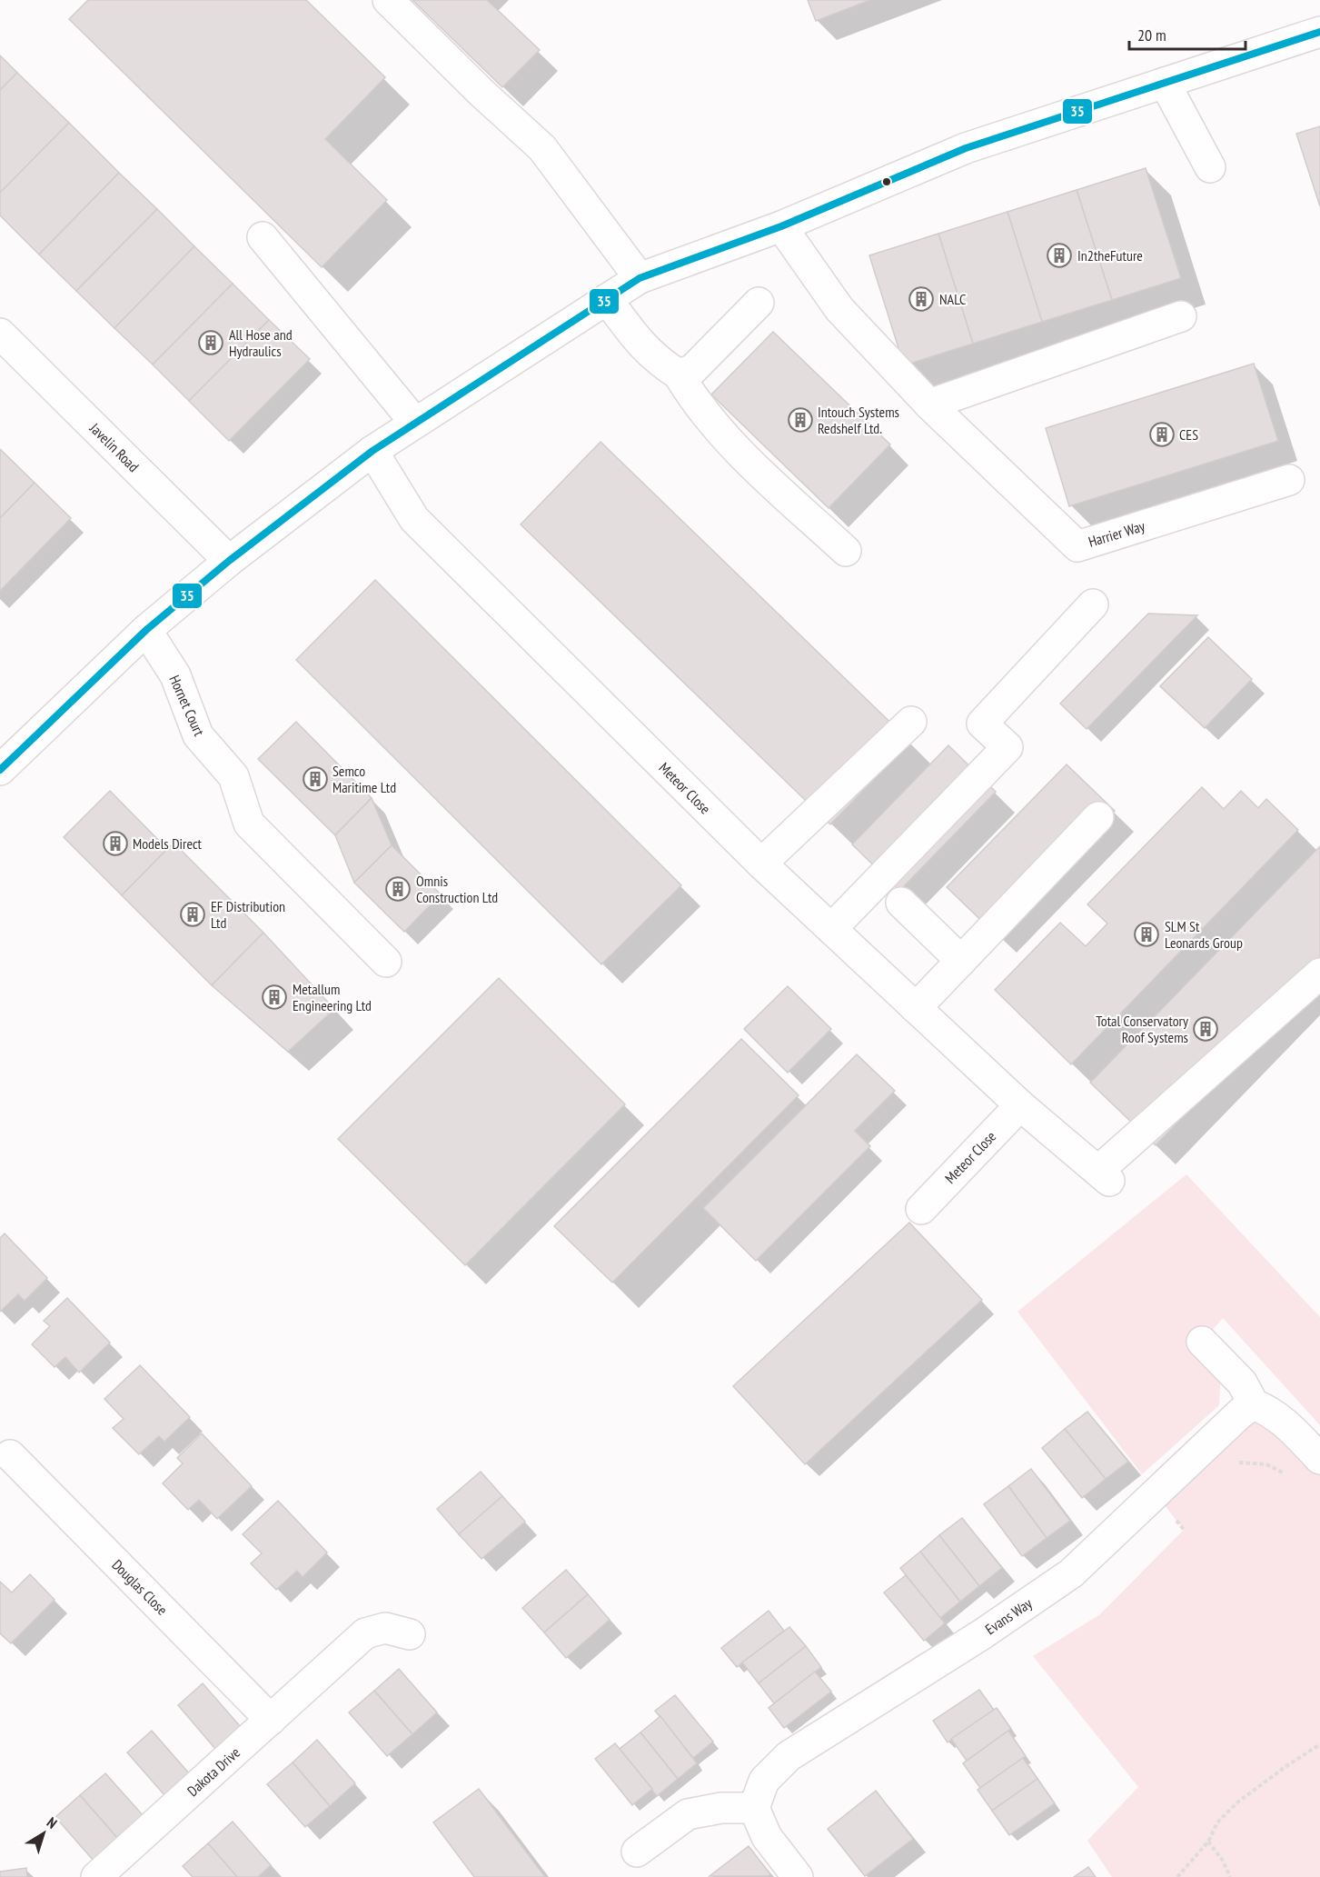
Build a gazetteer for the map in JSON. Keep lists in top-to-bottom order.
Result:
{
  "streets": {
    "street": [
      "Javelin Road",
      "Harrier Way",
      "Hornet Court",
      "Meteor Close",
      "Douglas Close",
      "Evans Way",
      "Dakota Drive"
    ]
  },
  "crossings": [
    ["Douglas Close", "Dakota Drive"]
  ],
  "places": {
    "building": [
      "In2theFuture",
      "NALC",
      "All Hose and Hydraulics",
      "Intouch Systems Redshelf Ltd.",
      "CES",
      "Semco Maritime Ltd",
      "Models Direct",
      "Omnis Construction Ltd",
      "EF Distribution Ltd",
      "SLM St Leonards Group",
      "Metallum Engineering Ltd",
      "Total Conservatory Roof Systems"
    ]
  },
  "lines": ["transit line 35"],
  "scale_bar": "20 m",
  "north": "top right"
}
